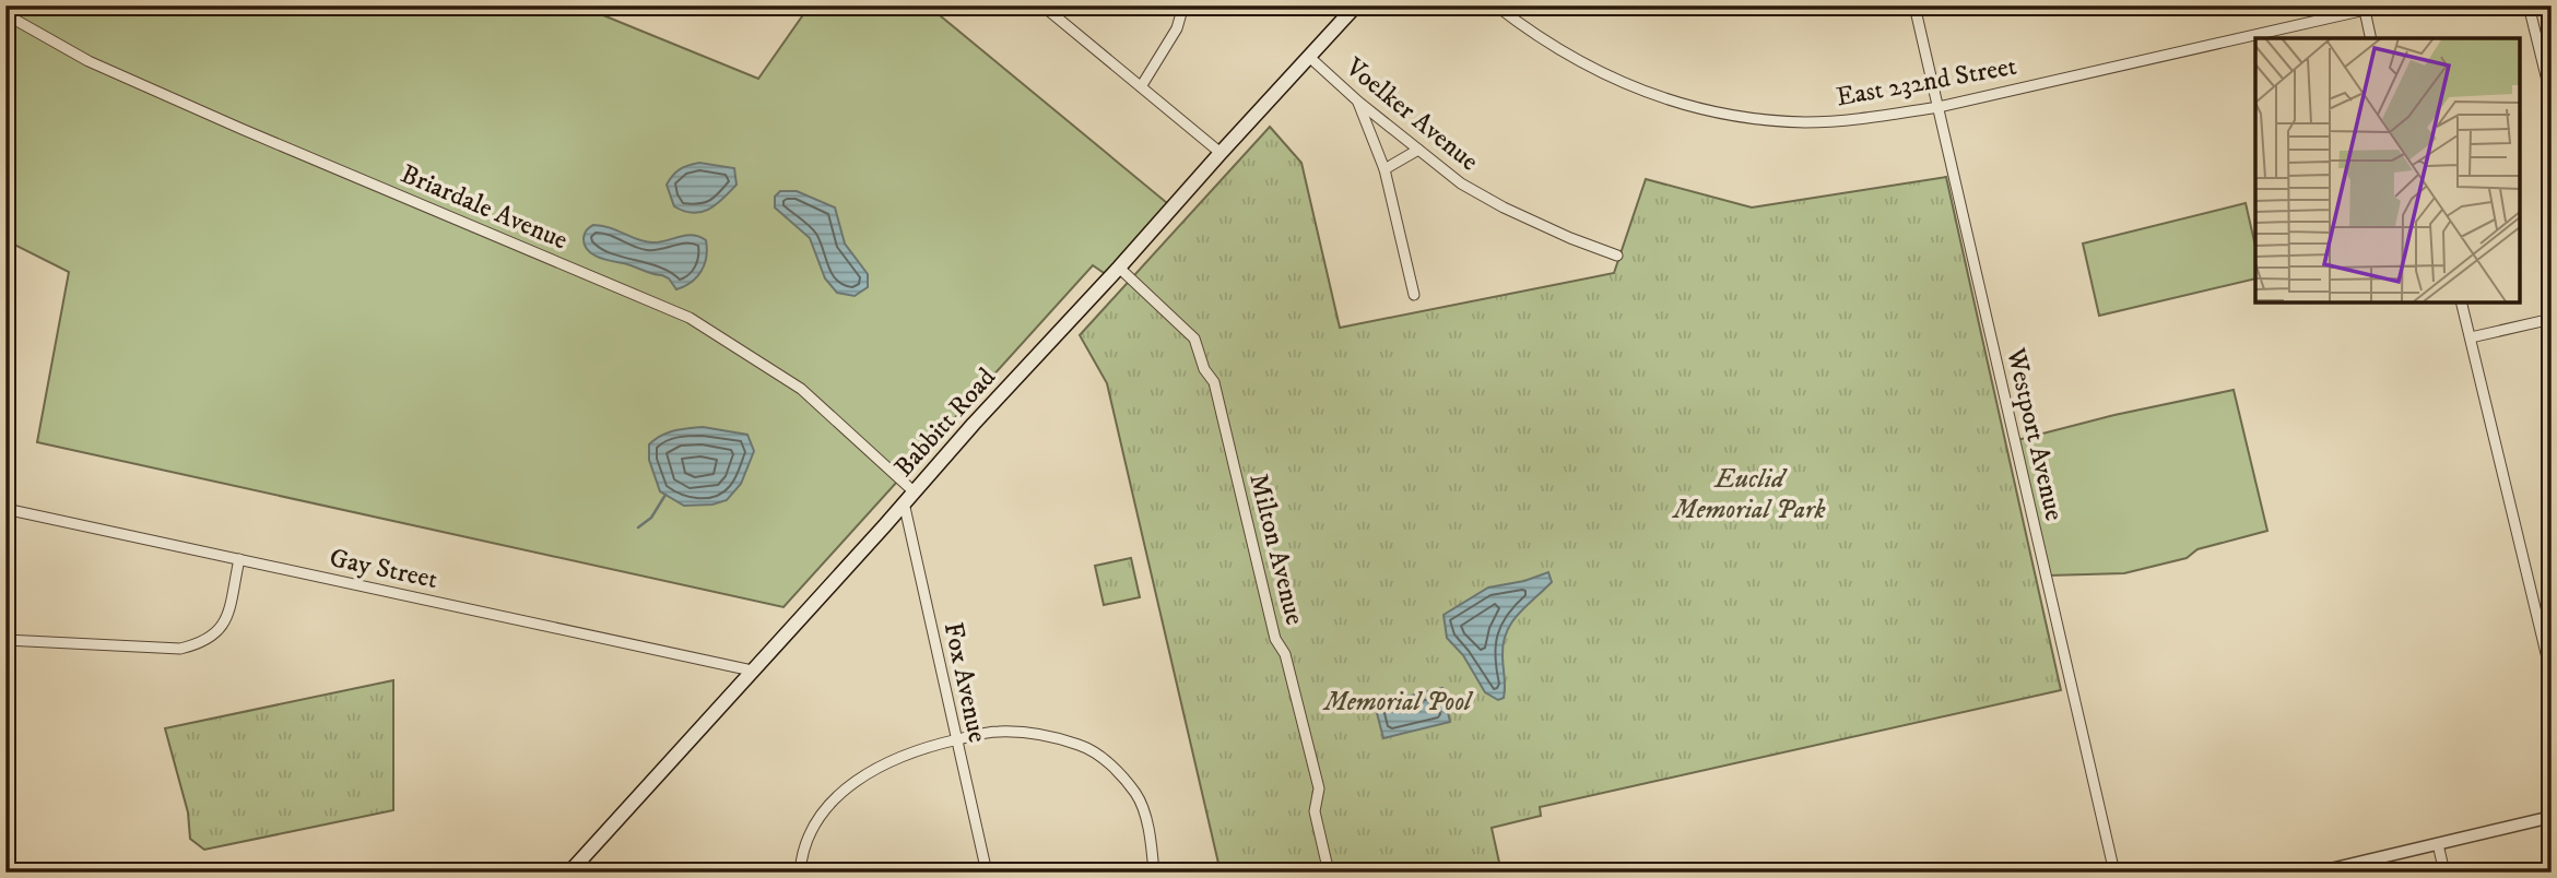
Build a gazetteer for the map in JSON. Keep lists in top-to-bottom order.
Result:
{
  "streets": {
    "main road": ["Babbitt Road"],
    "street": [
      "East 232nd Street",
      "Voelker Avenue",
      "Briardale Avenue",
      "Westport Avenue",
      "Milton Avenue",
      "Gay Street",
      "Fox Avenue"
    ]
  },
  "crossings": [
    ["East 232nd Street", "Westport Avenue"],
    ["Voelker Avenue", "Babbitt Road"],
    ["Briardale Avenue", "Babbitt Road"],
    ["Briardale Avenue", "Fox Avenue"],
    ["Babbitt Road", "Milton Avenue"],
    ["Babbitt Road", "Gay Street"],
    ["Babbitt Road", "Fox Avenue"]
  ],
  "parks": ["Euclid Memorial Park", "Memorial Pool"]
}
